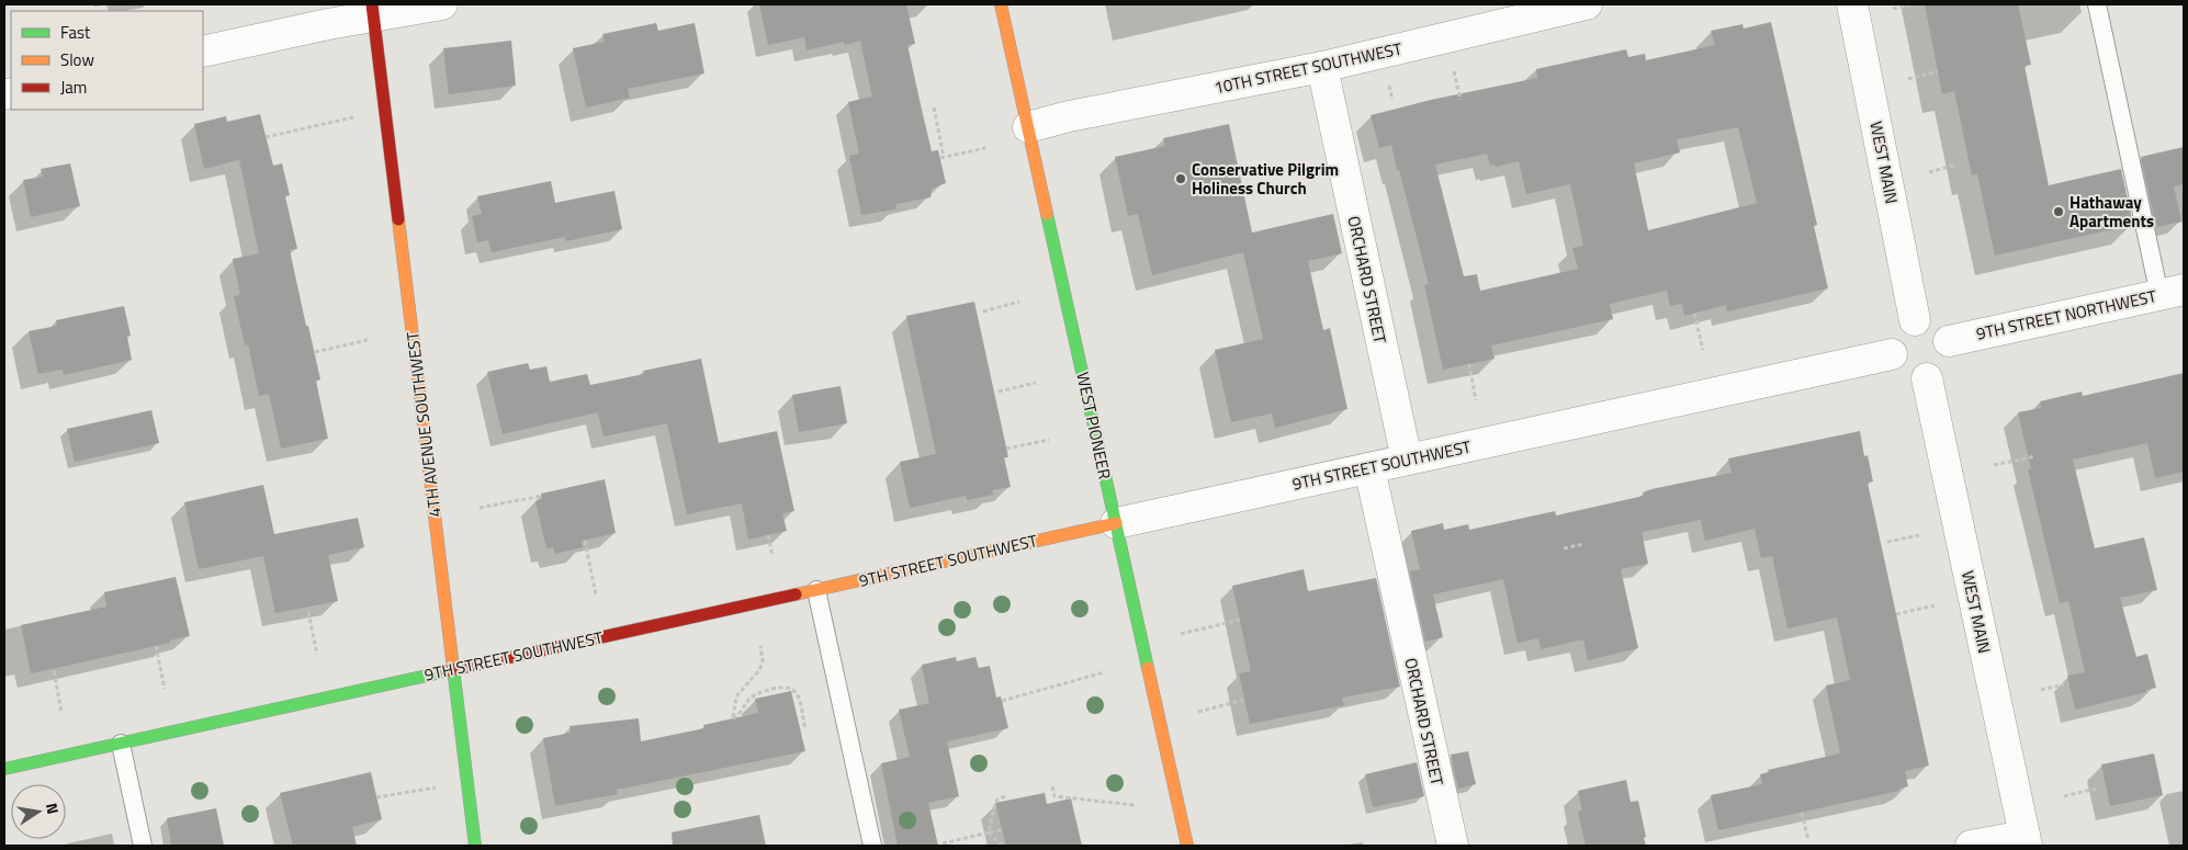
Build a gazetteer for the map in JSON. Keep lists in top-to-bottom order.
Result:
{
  "streets": {
    "street": [
      "10TH STREET SOUTHWEST",
      "WEST MAIN",
      "ORCHARD STREET",
      "9TH STREET NORTHWEST",
      "4TH AVENUE SOUTHWEST",
      "WEST PIONEER",
      "9TH STREET SOUTHWEST"
    ]
  },
  "crossings": [
    ["10TH STREET SOUTHWEST", "ORCHARD STREET"],
    ["10TH STREET SOUTHWEST", "WEST PIONEER"],
    ["WEST MAIN", "9TH STREET NORTHWEST"],
    ["WEST MAIN", "9TH STREET SOUTHWEST"],
    ["ORCHARD STREET", "9TH STREET SOUTHWEST"],
    ["9TH STREET NORTHWEST", "9TH STREET SOUTHWEST"],
    ["4TH AVENUE SOUTHWEST", "9TH STREET SOUTHWEST"],
    ["WEST PIONEER", "9TH STREET SOUTHWEST"]
  ],
  "places": ["Conservative Pilgrim Holiness Church", "Hathaway Apartments"],
  "legend": ["Fast", "Slow", "Jam"],
  "north": "right"
}
